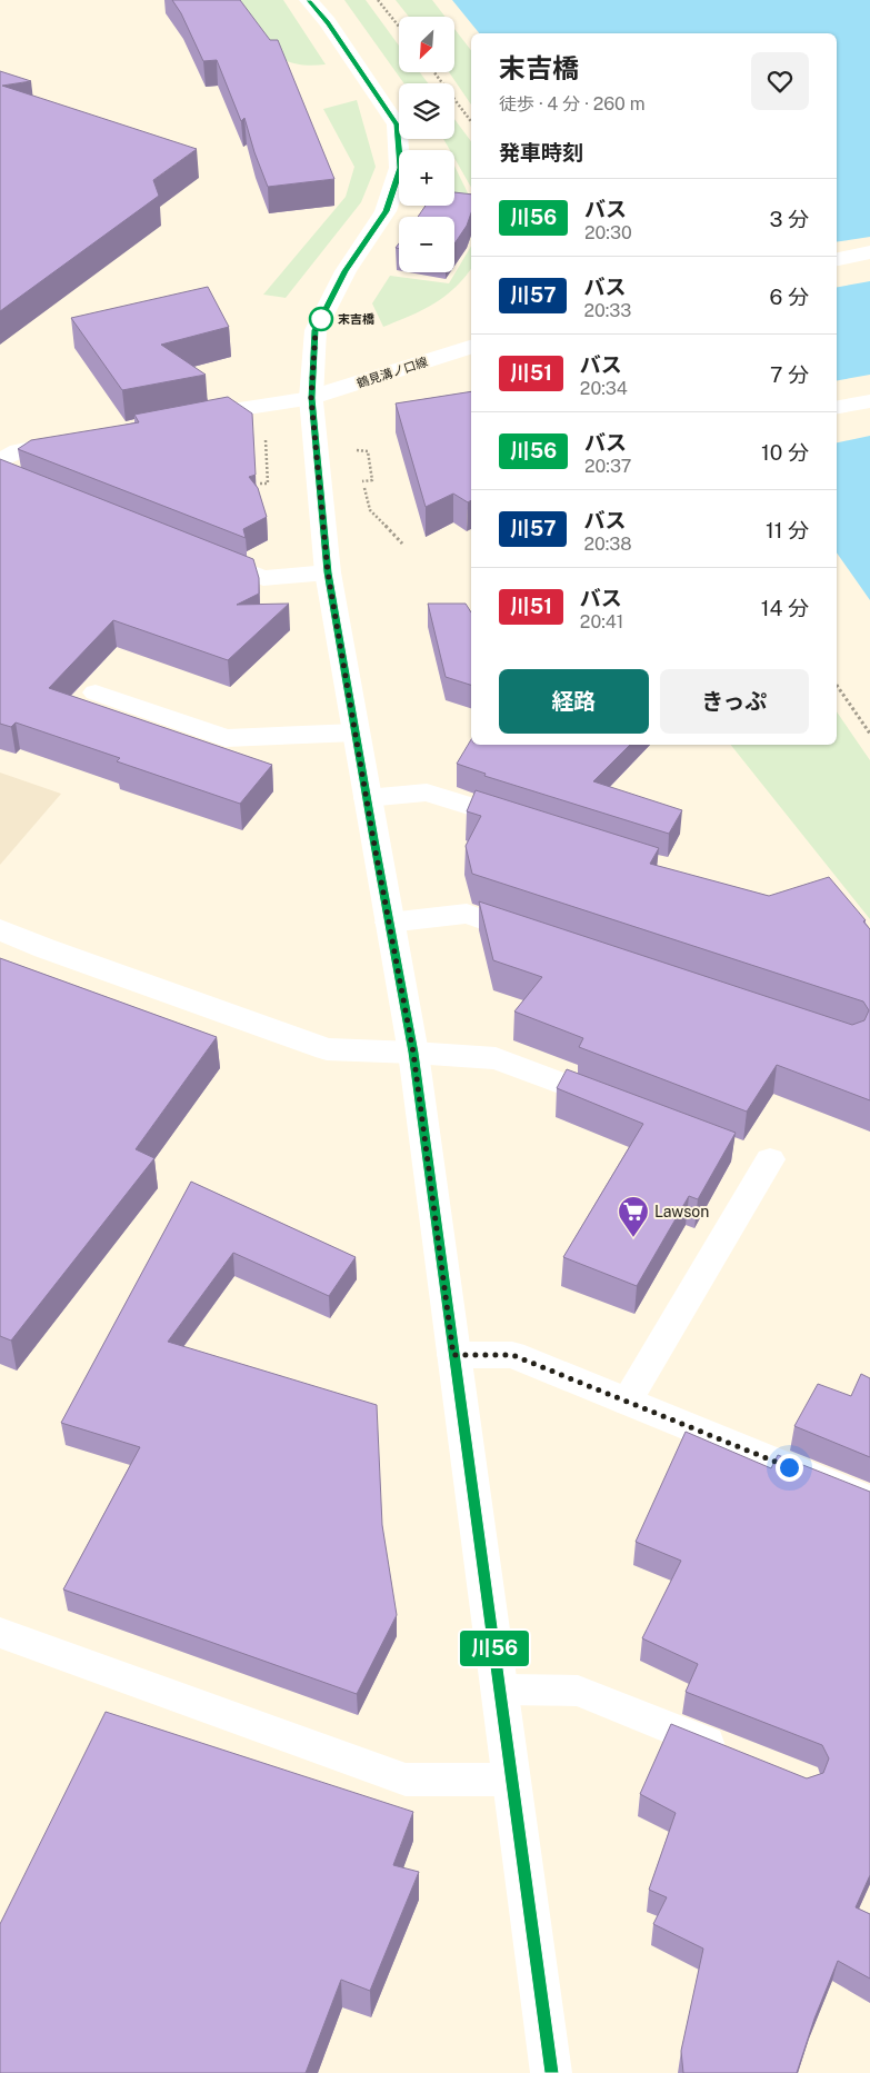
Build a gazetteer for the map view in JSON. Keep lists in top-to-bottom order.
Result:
{
  "streets": {
    "main road": ["鶴見溝ノ口線"]
  },
  "places": {
    "other": ["末吉橋"],
    "supermarket": ["Lawson"]
  },
  "lines": ["bus line 川56"],
  "north": "bottom left",
  "page": {
    "on_map": "川56",
    "map_buttons": ["+", "−"],
    "heading": [
      ["末吉橋", "徒歩 · 4 分 · 260 m"],
      "発車時刻"
    ],
    "list": [
      {
        "mark": "川56",
        "name": "バス",
        "note": "20:30",
        "value": "3 分"
      },
      {
        "mark": "川57",
        "name": "バス",
        "note": "20:33",
        "value": "6 分"
      },
      {
        "mark": "川51",
        "name": "バス",
        "note": "20:34",
        "value": "7 分"
      },
      {
        "mark": "川56",
        "name": "バス",
        "note": "20:37",
        "value": "10 分"
      },
      {
        "mark": "川57",
        "name": "バス",
        "note": "20:38",
        "value": "11 分"
      },
      {
        "mark": "川51",
        "name": "バス",
        "note": "20:41",
        "value": "14 分"
      }
    ],
    "buttons": ["経路", "きっぷ"]
  }
}
